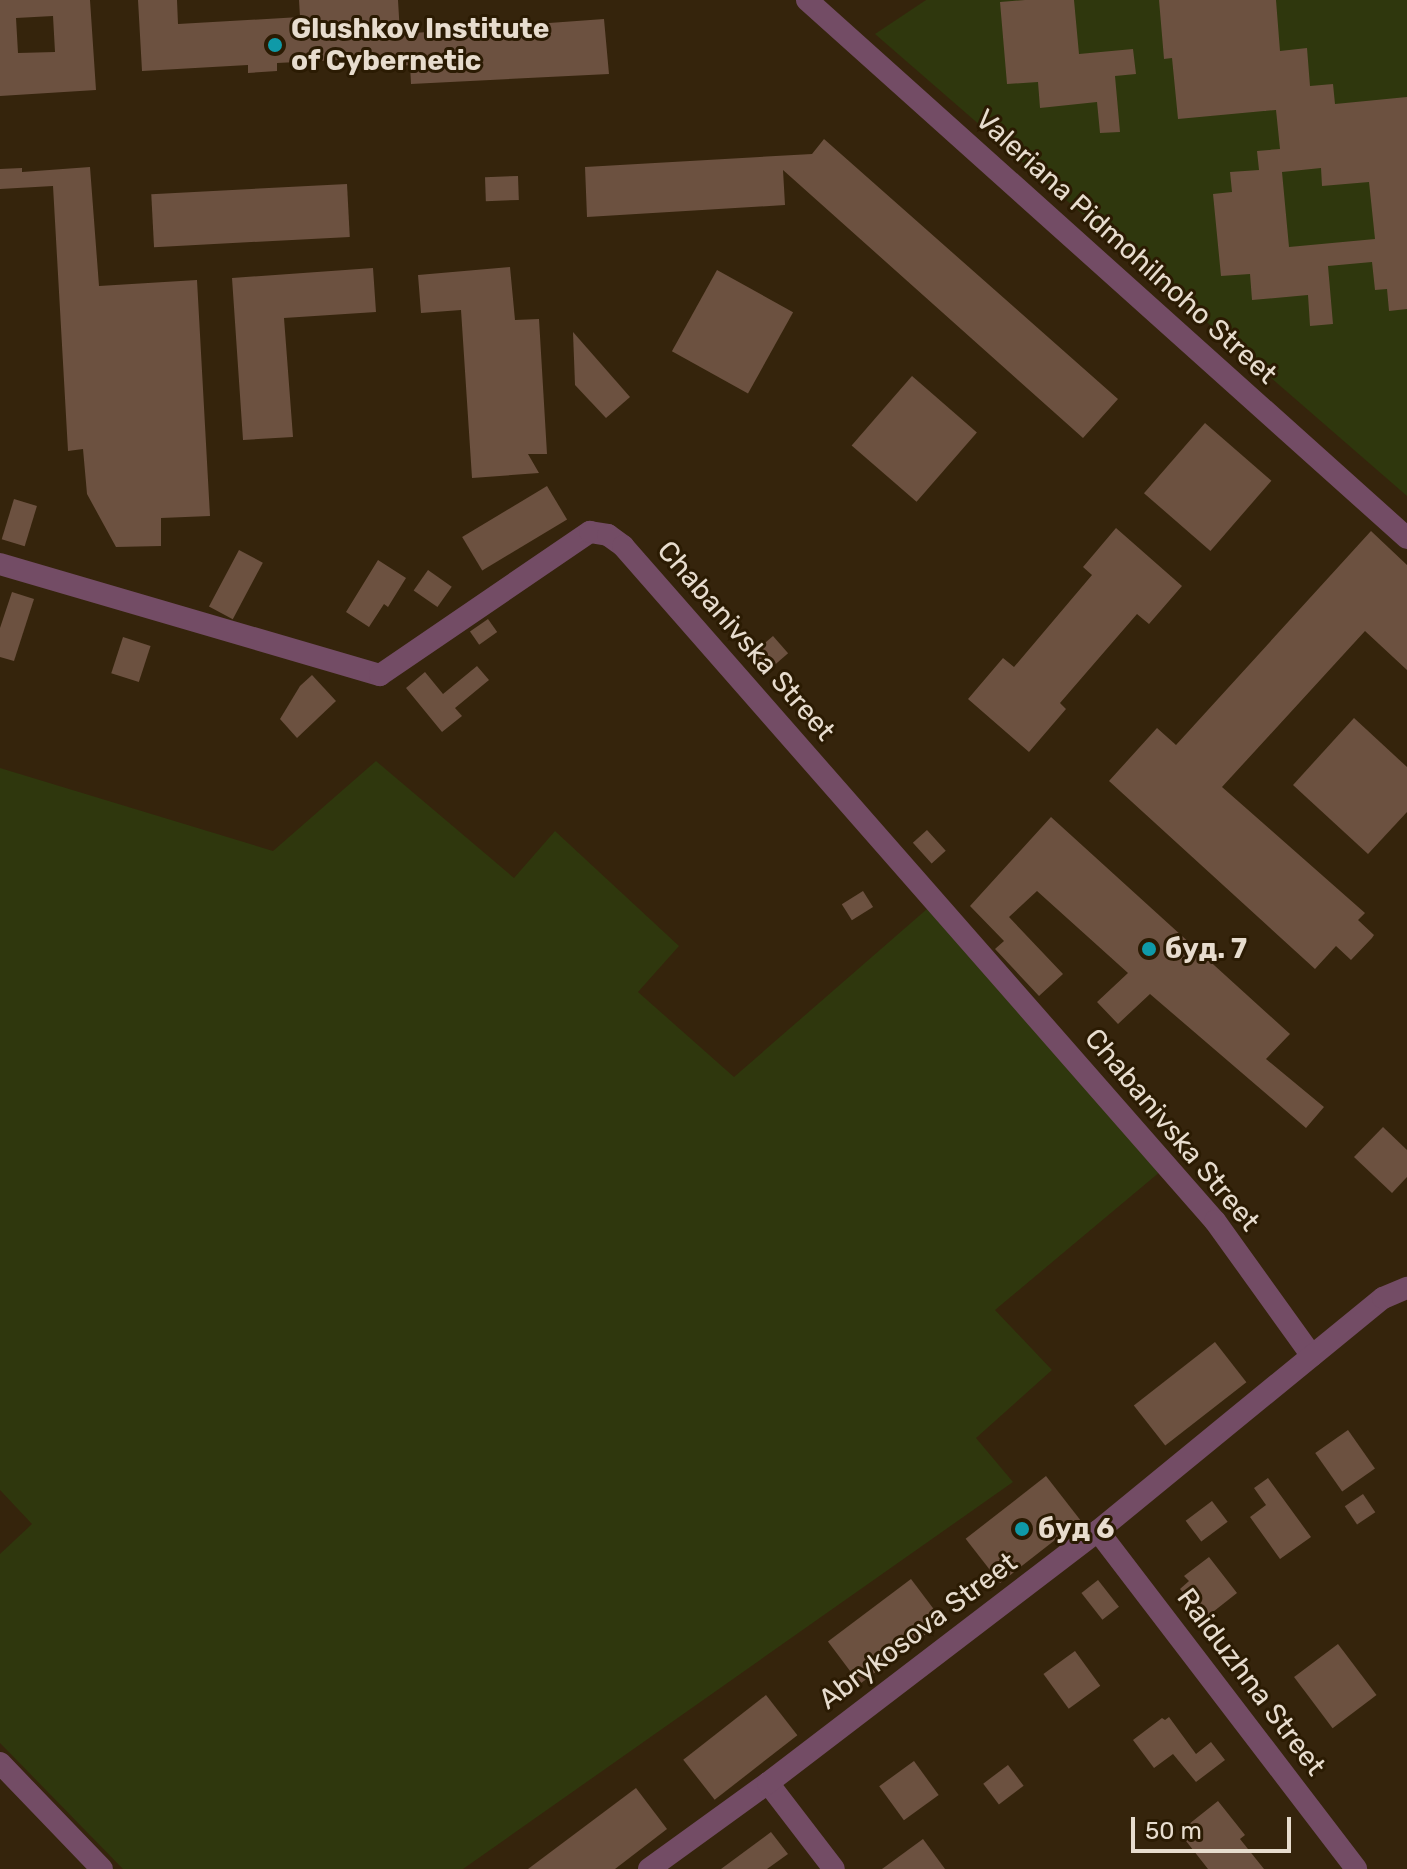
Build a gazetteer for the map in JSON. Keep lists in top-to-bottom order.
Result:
{
  "streets": {
    "street": [
      "Valeriana Pidmohilnoho Street",
      "Chabanivska Street",
      "Abrykosova Street",
      "Raiduzhna Street"
    ]
  },
  "crossings": [
    ["Chabanivska Street", "Abrykosova Street"],
    ["Abrykosova Street", "Raiduzhna Street"]
  ],
  "places": ["Glushkov Institute of Cybernetic", "буд. 7", "буд 6"],
  "scale_bar": "50 m"
}
